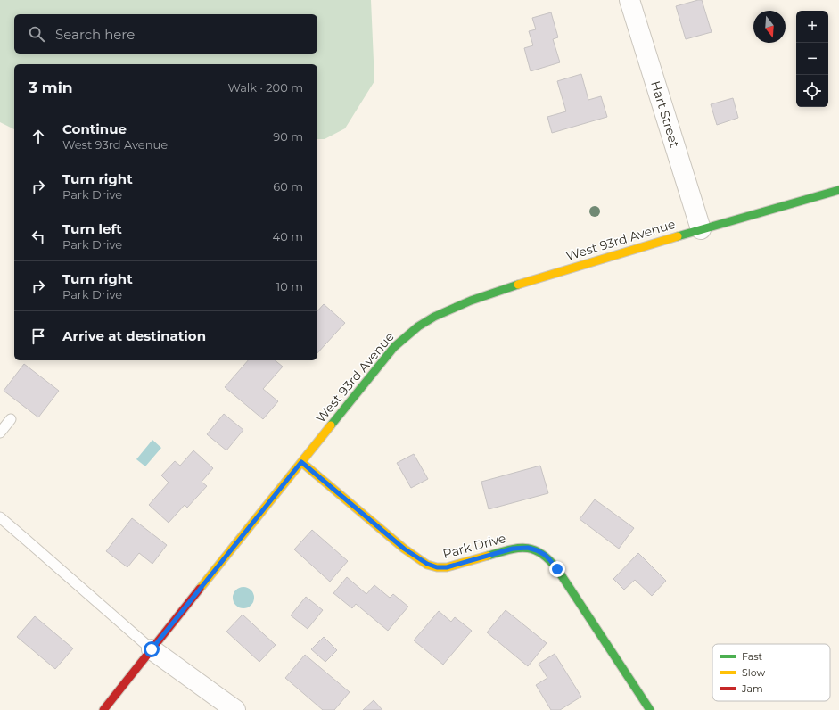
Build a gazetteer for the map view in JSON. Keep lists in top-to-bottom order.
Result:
{
  "streets": {
    "street": ["Hart Street", "West 93rd Avenue", "Park Drive"]
  },
  "crossings": [
    ["Hart Street", "West 93rd Avenue"],
    ["West 93rd Avenue", "Park Drive"]
  ],
  "legend": ["Fast", "Slow", "Jam"],
  "north": "bottom",
  "page": {
    "map_buttons": ["+", "−"],
    "search": "Search here",
    "heading": ["3 min", "Walk · 200 m"],
    "list": [
      ["Continue", "West 93rd Avenue", "90 m"],
      ["Turn right", "Park Drive", "60 m"],
      ["Turn left", "Park Drive", "40 m"],
      ["Turn right", "Park Drive", "10 m"],
      "Arrive at destination"
    ]
  }
}
